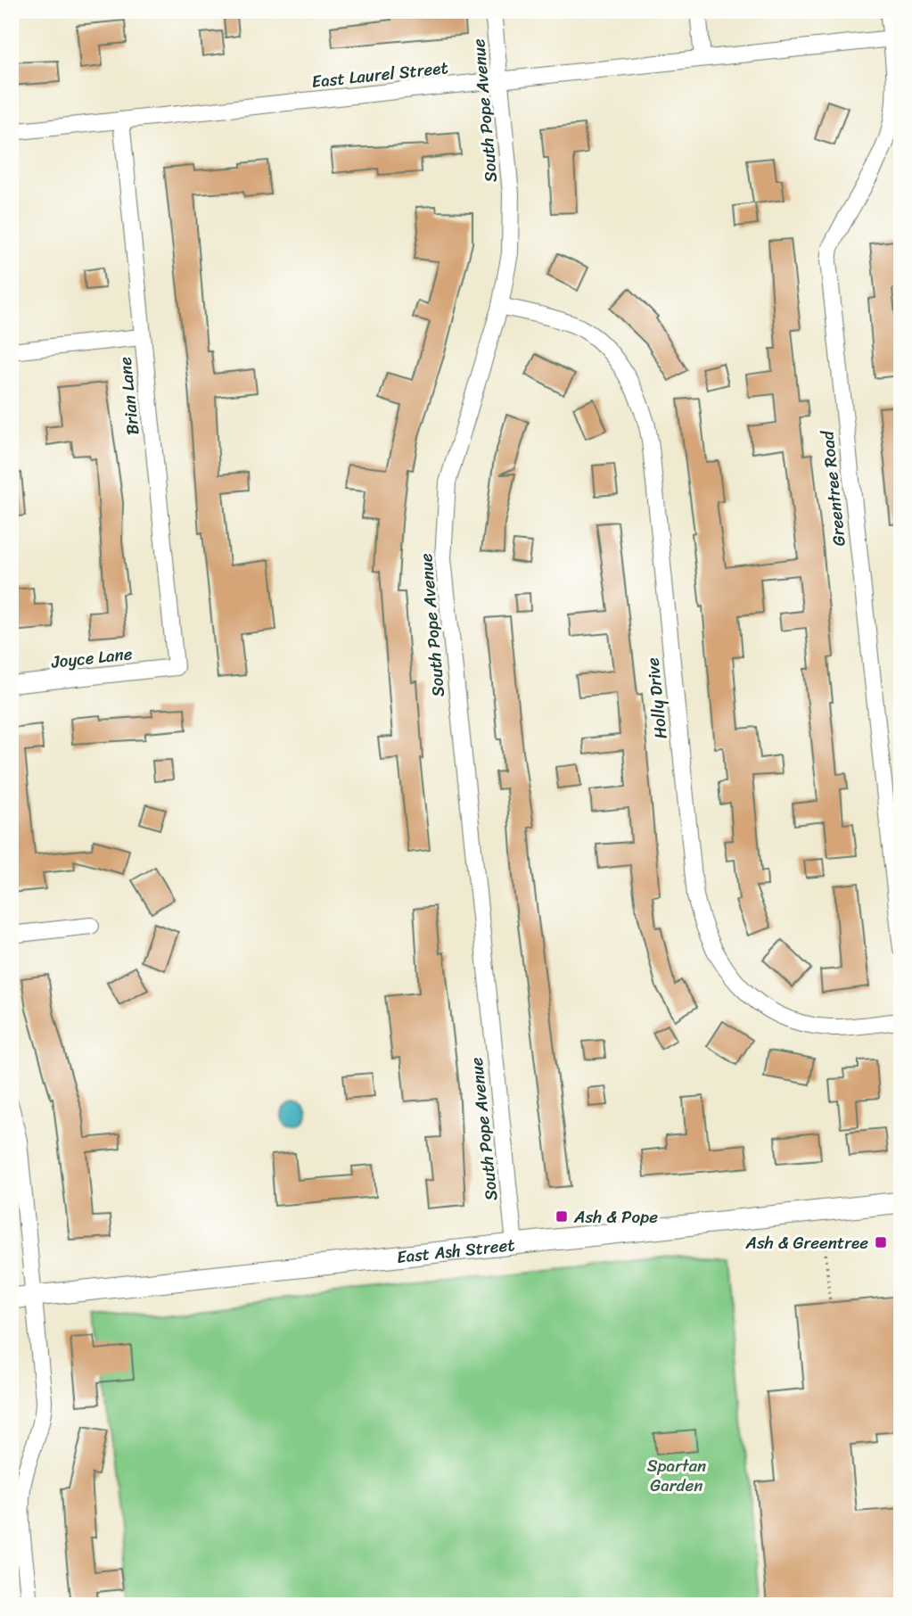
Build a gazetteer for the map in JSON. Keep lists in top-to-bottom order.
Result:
{
  "streets": {
    "street": [
      "East Laurel Street",
      "South Pope Avenue",
      "Brian Lane",
      "Greentree Road",
      "Joyce Lane",
      "Holly Drive",
      "East Ash Street"
    ]
  },
  "crossings": [
    ["East Laurel Street", "South Pope Avenue"],
    ["East Laurel Street", "Brian Lane"],
    ["East Laurel Street", "Greentree Road"],
    ["South Pope Avenue", "Holly Drive"],
    ["South Pope Avenue", "East Ash Street"],
    ["Brian Lane", "Joyce Lane"]
  ],
  "parks": ["Spartan Garden"],
  "places": {
    "transit": ["Ash & Pope", "Ash & Greentree"]
  }
}
